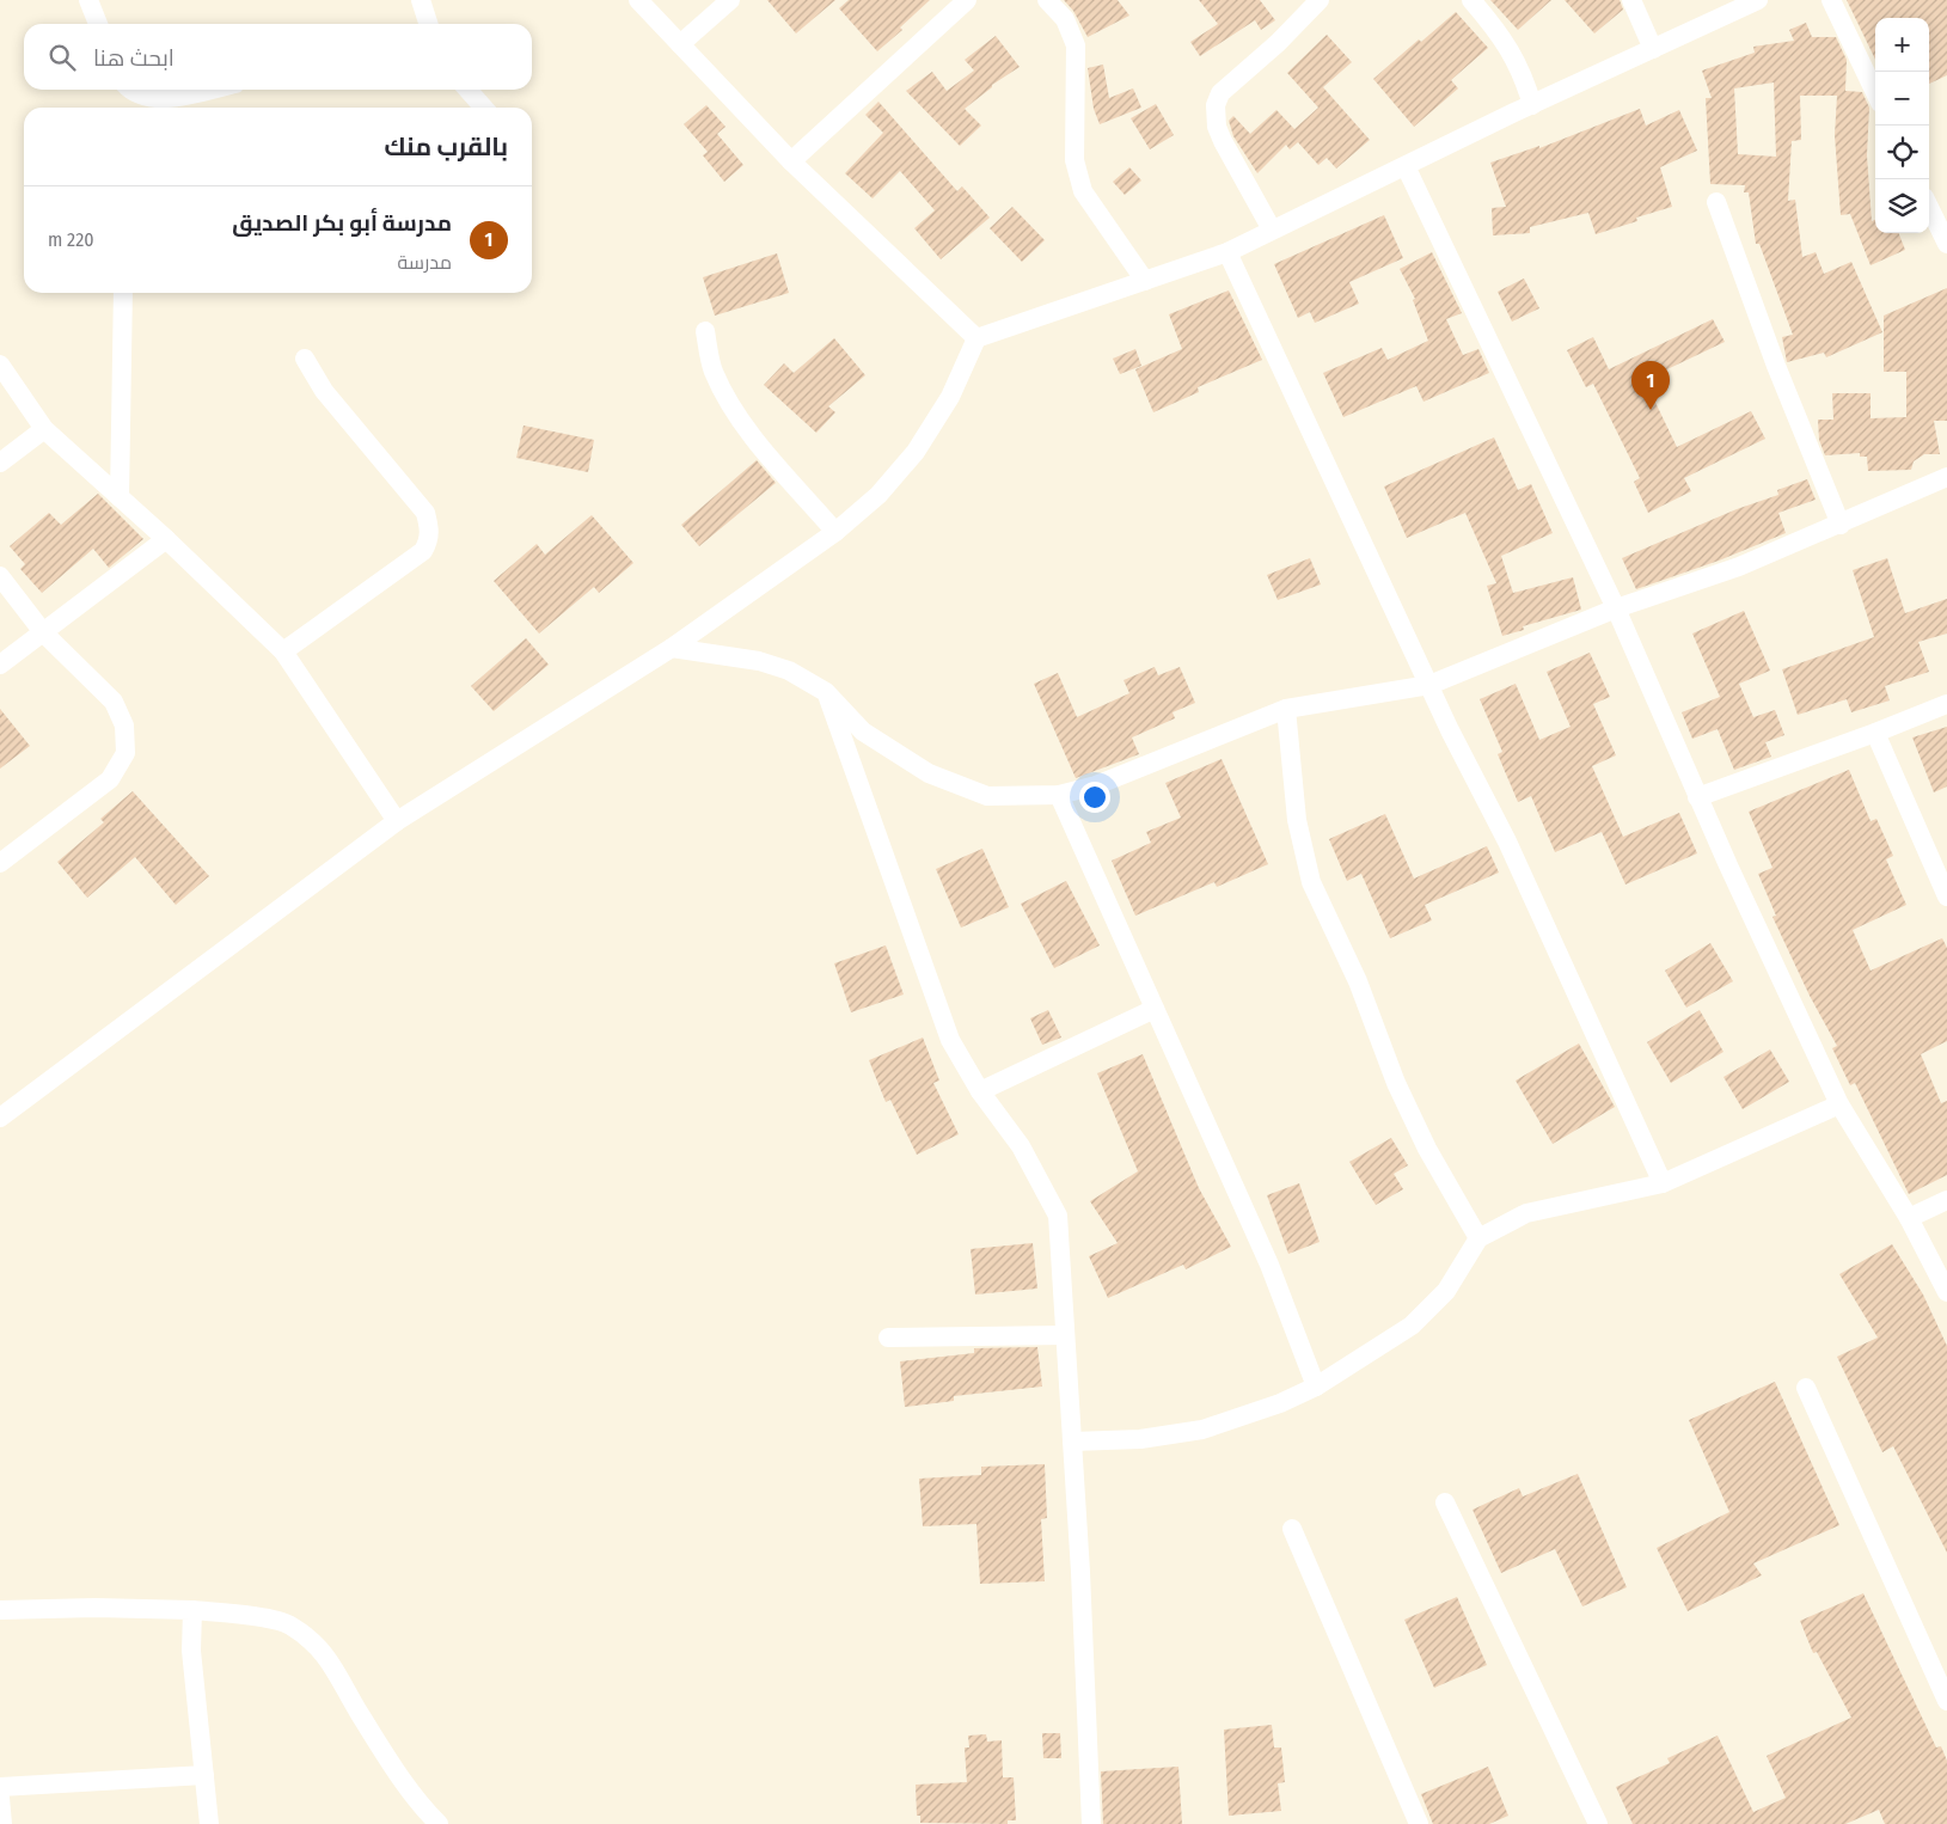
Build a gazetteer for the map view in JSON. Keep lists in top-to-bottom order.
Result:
{
  "page": {
    "map_buttons": ["+", "−"],
    "search": "ابحث هنا",
    "heading": "بالقرب منك",
    "list": [
      {
        "mark": "1",
        "name": "مدرسة أبو بكر الصديق",
        "note": "مدرسة",
        "value": "220 m"
      }
    ],
    "pins": "1"
  }
}
